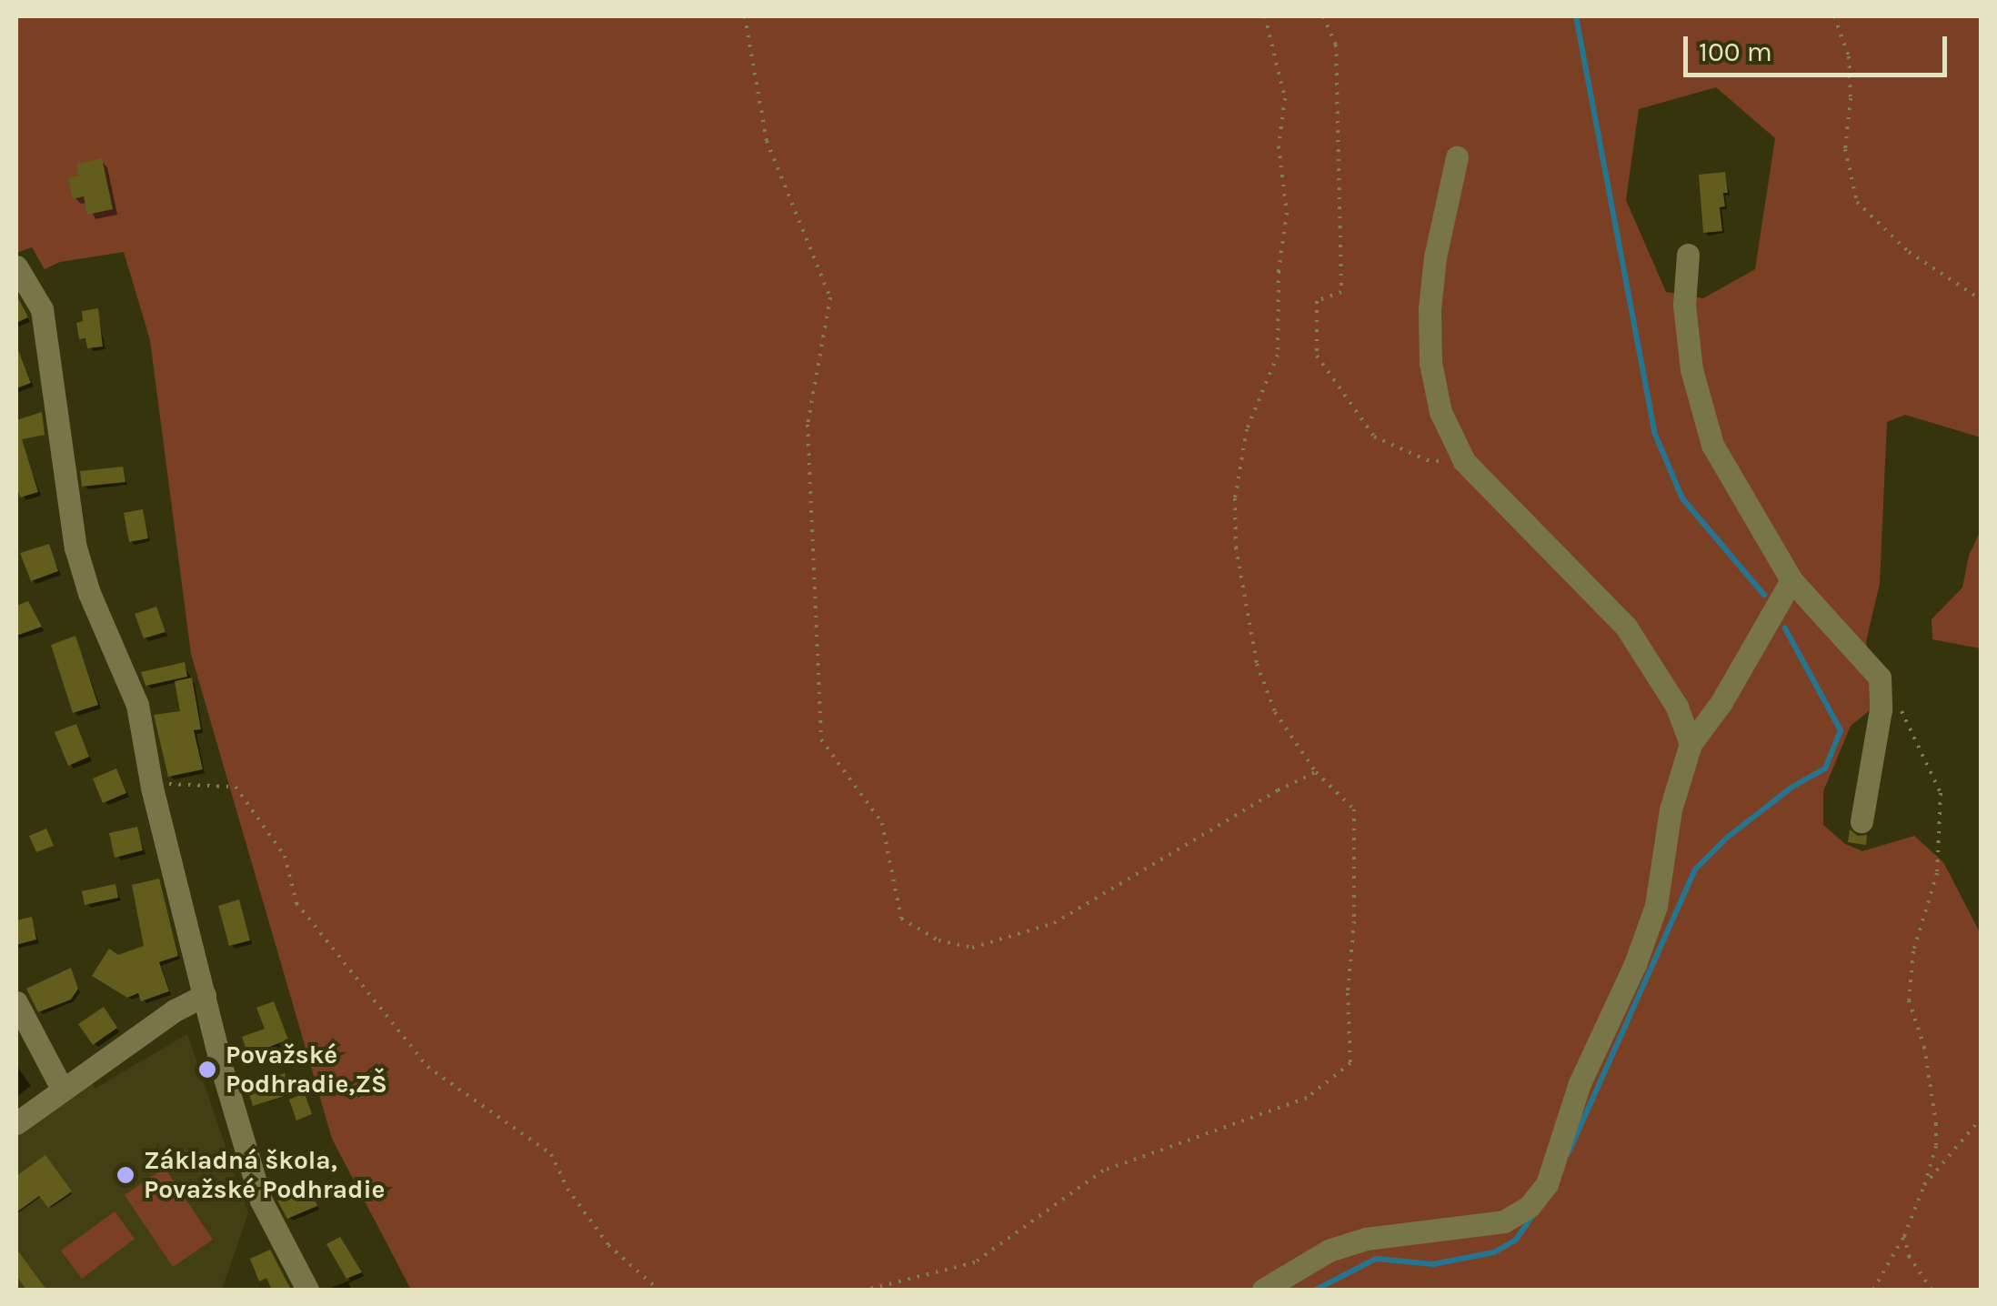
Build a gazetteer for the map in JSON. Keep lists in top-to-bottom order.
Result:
{
  "places": ["Považské Podhradie,ZŠ", "Základná škola, Považské Podhradie"],
  "scale_bar": "100 m"
}
